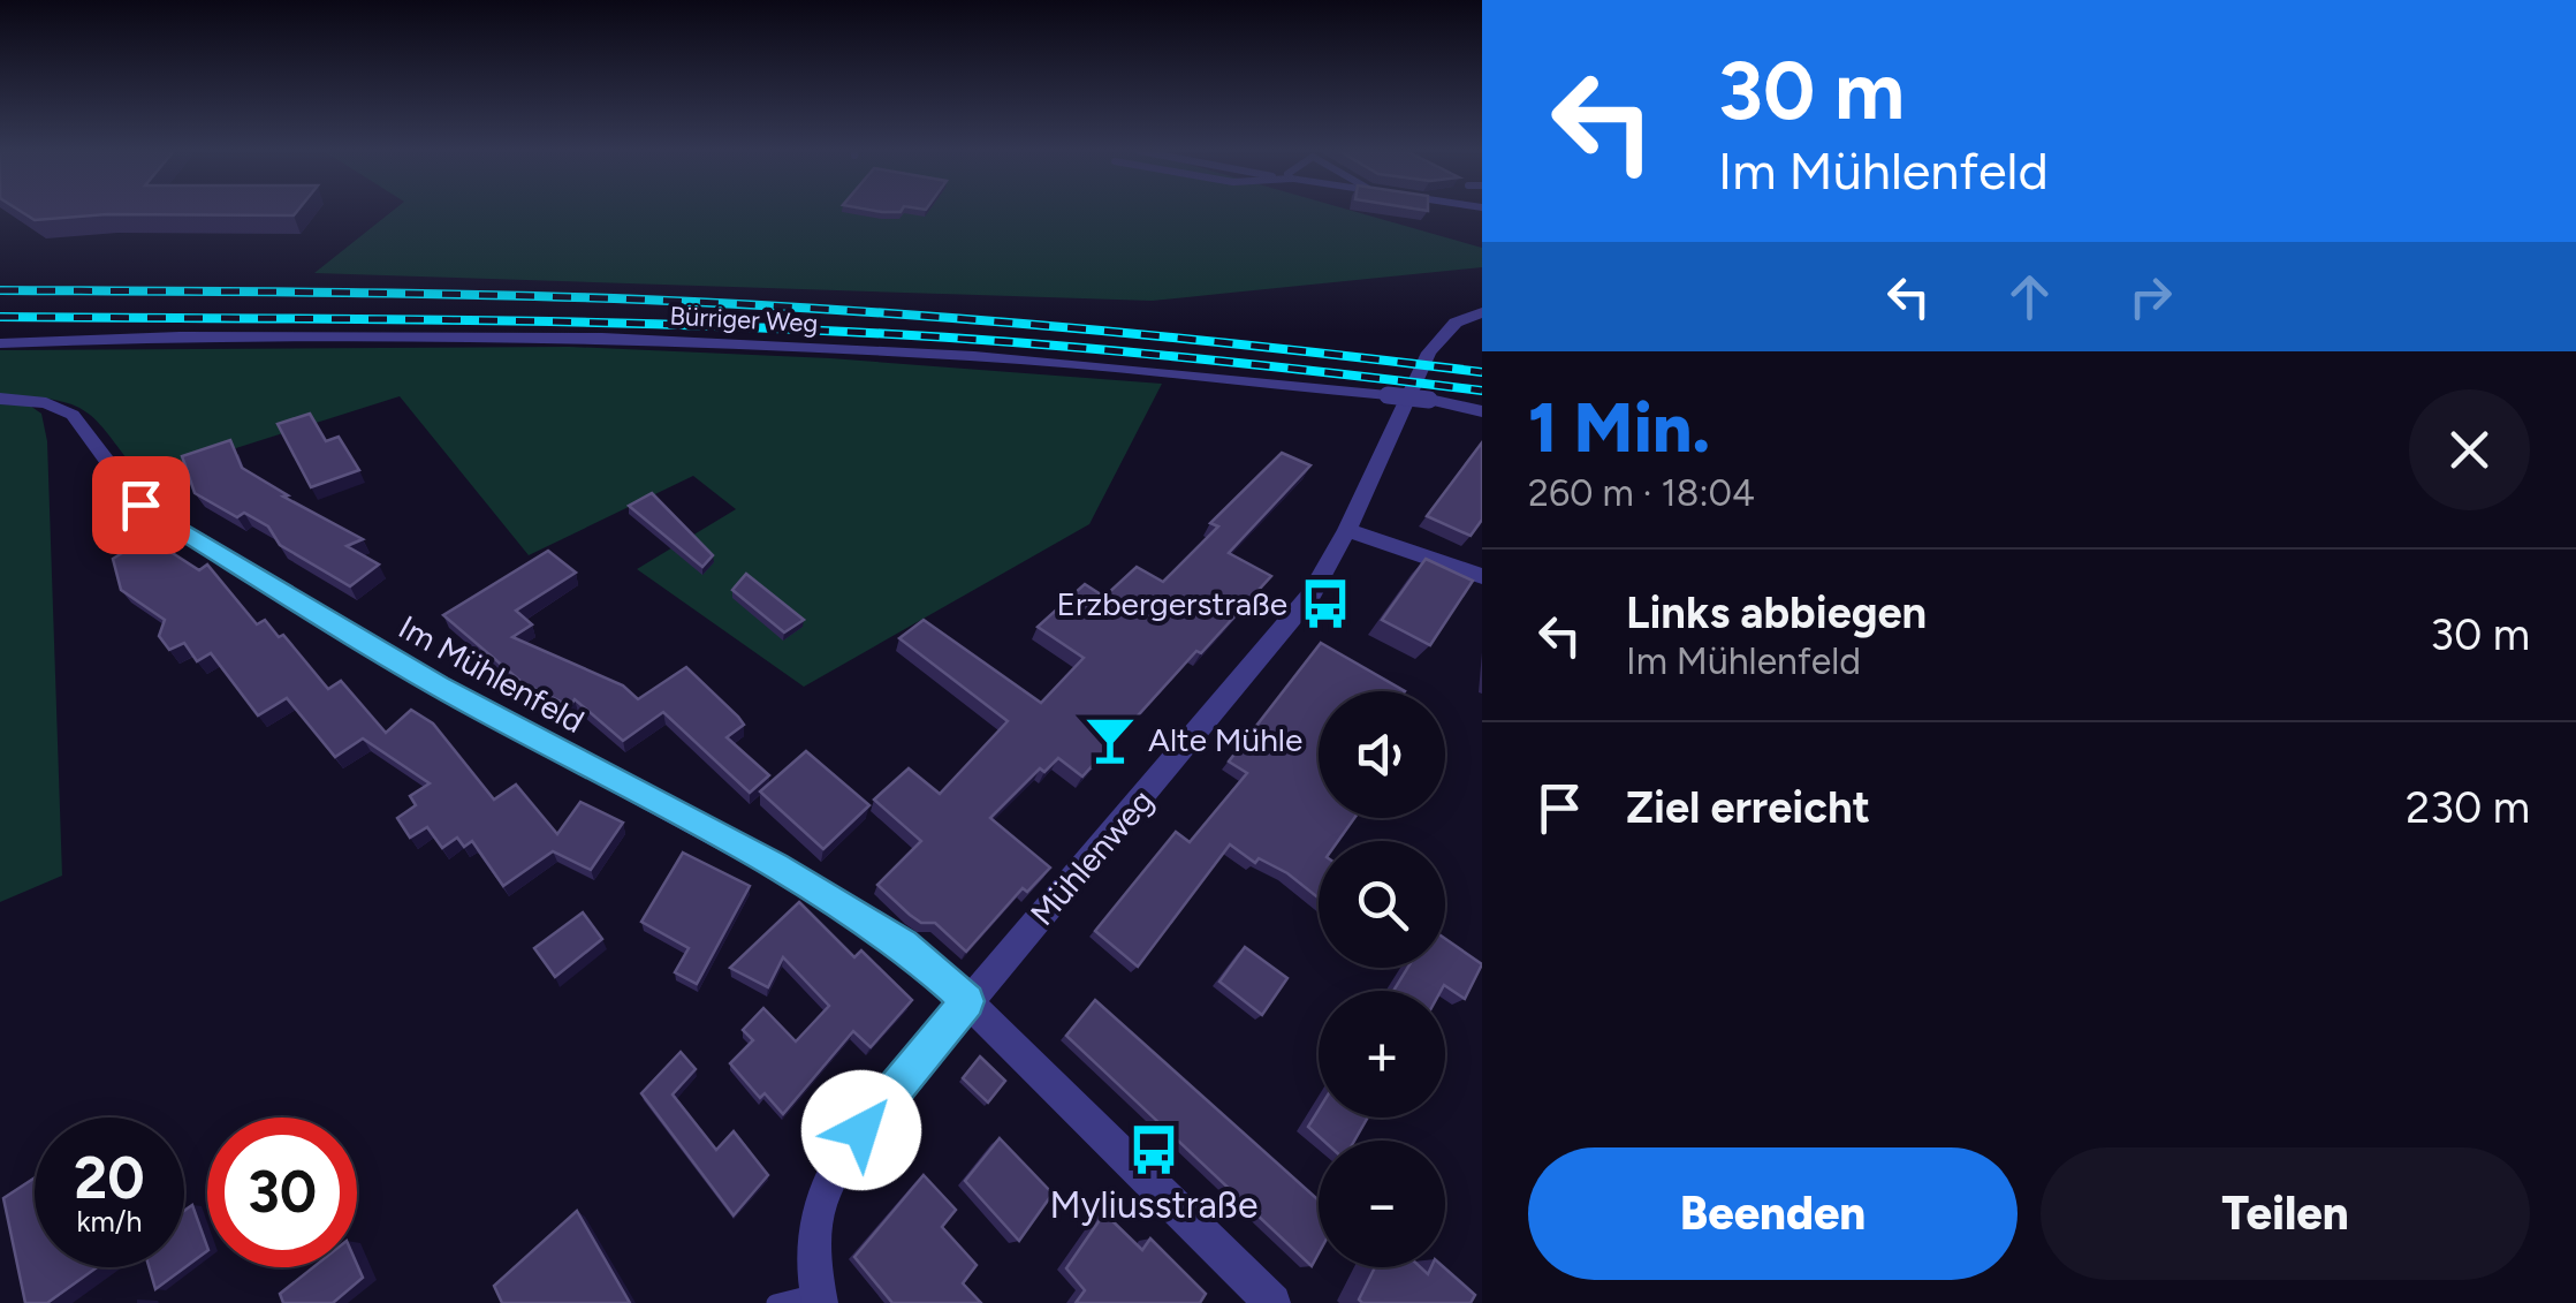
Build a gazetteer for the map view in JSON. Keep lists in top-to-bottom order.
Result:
{
  "streets": {
    "street": ["Bürriger Weg", "Im Mühlenfeld", "Mühlenweg"]
  },
  "crossings": [
    ["Im Mühlenfeld", "Mühlenweg"]
  ],
  "places": {
    "bus stop": ["Erzbergerstraße", "Myliusstraße"],
    "bar": ["Alte Mühle"]
  },
  "page": {
    "turn": ["30 m", "Im Mühlenfeld"],
    "heading": ["1 Min.", "260 m · 18:04"],
    "list": [
      {
        "name": "Links abbiegen",
        "note": "Im Mühlenfeld",
        "value": "30 m"
      },
      {
        "name": "Ziel erreicht",
        "value": "230 m"
      }
    ],
    "map_buttons": ["+", "−"],
    "speed": "20 km/h",
    "limit": "30",
    "buttons": ["Beenden", "Teilen"]
  }
}
